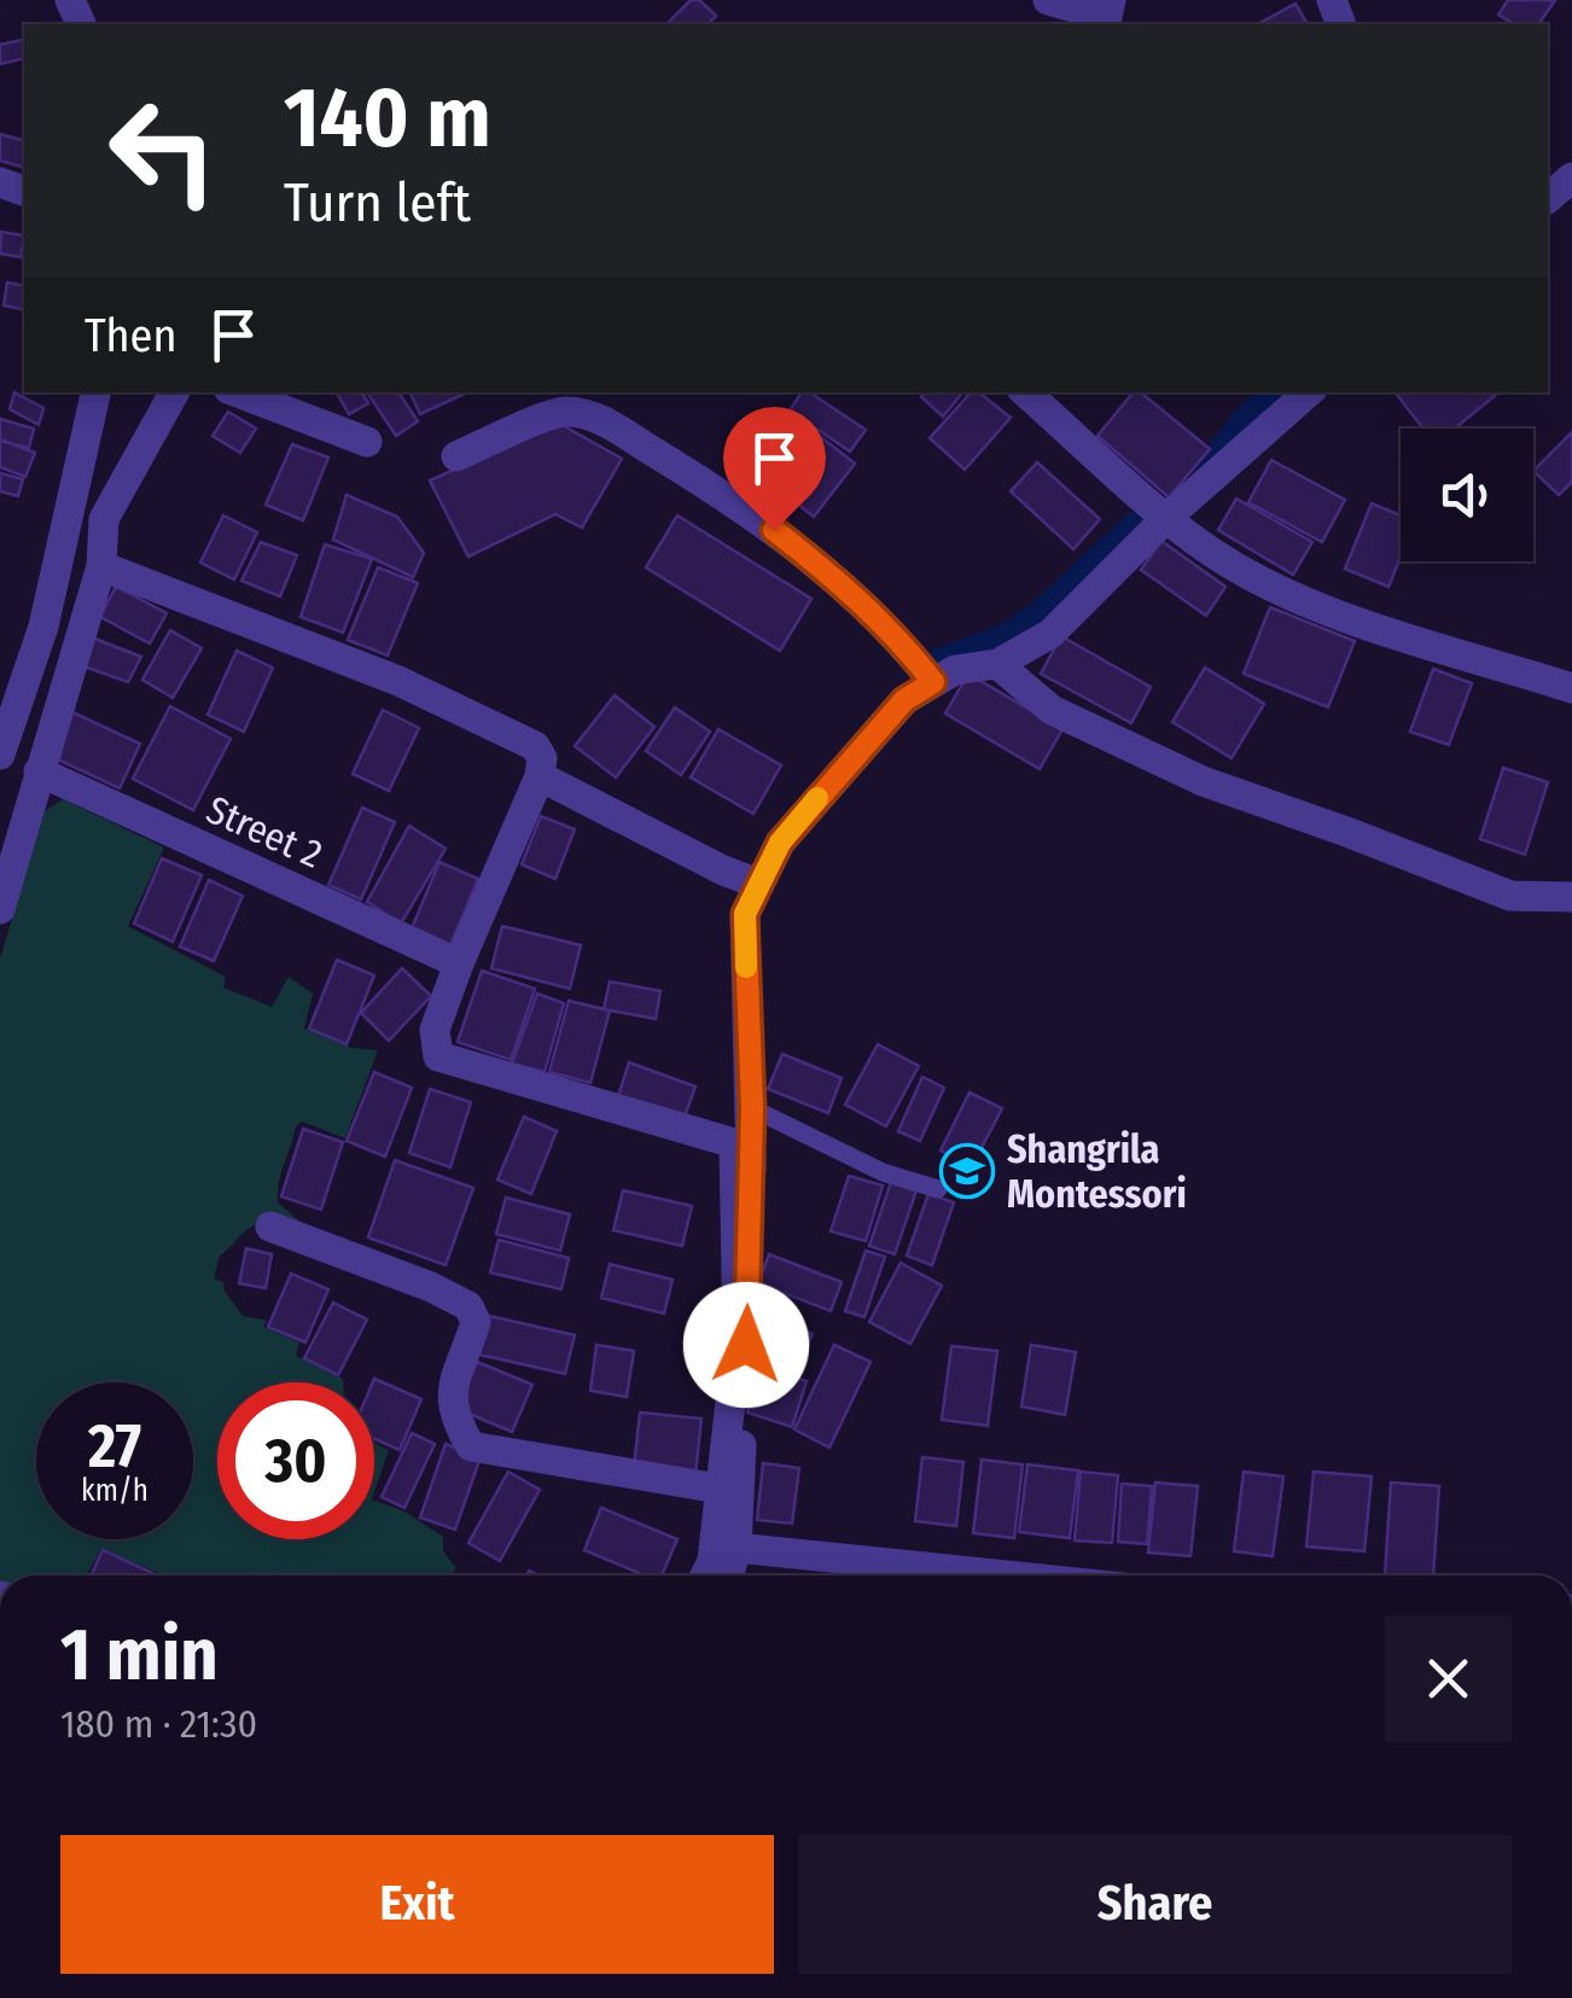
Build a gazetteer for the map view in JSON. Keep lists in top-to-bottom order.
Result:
{
  "streets": {
    "street": ["Street 2"]
  },
  "places": {
    "school or university": ["Shangrila Montessori"]
  },
  "page": {
    "turn": ["140 m", "Turn left"],
    "then": "Then",
    "speed": "27 km/h",
    "limit": "30",
    "heading": ["1 min", "180 m · 21:30"],
    "buttons": ["Exit", "Share"]
  }
}
